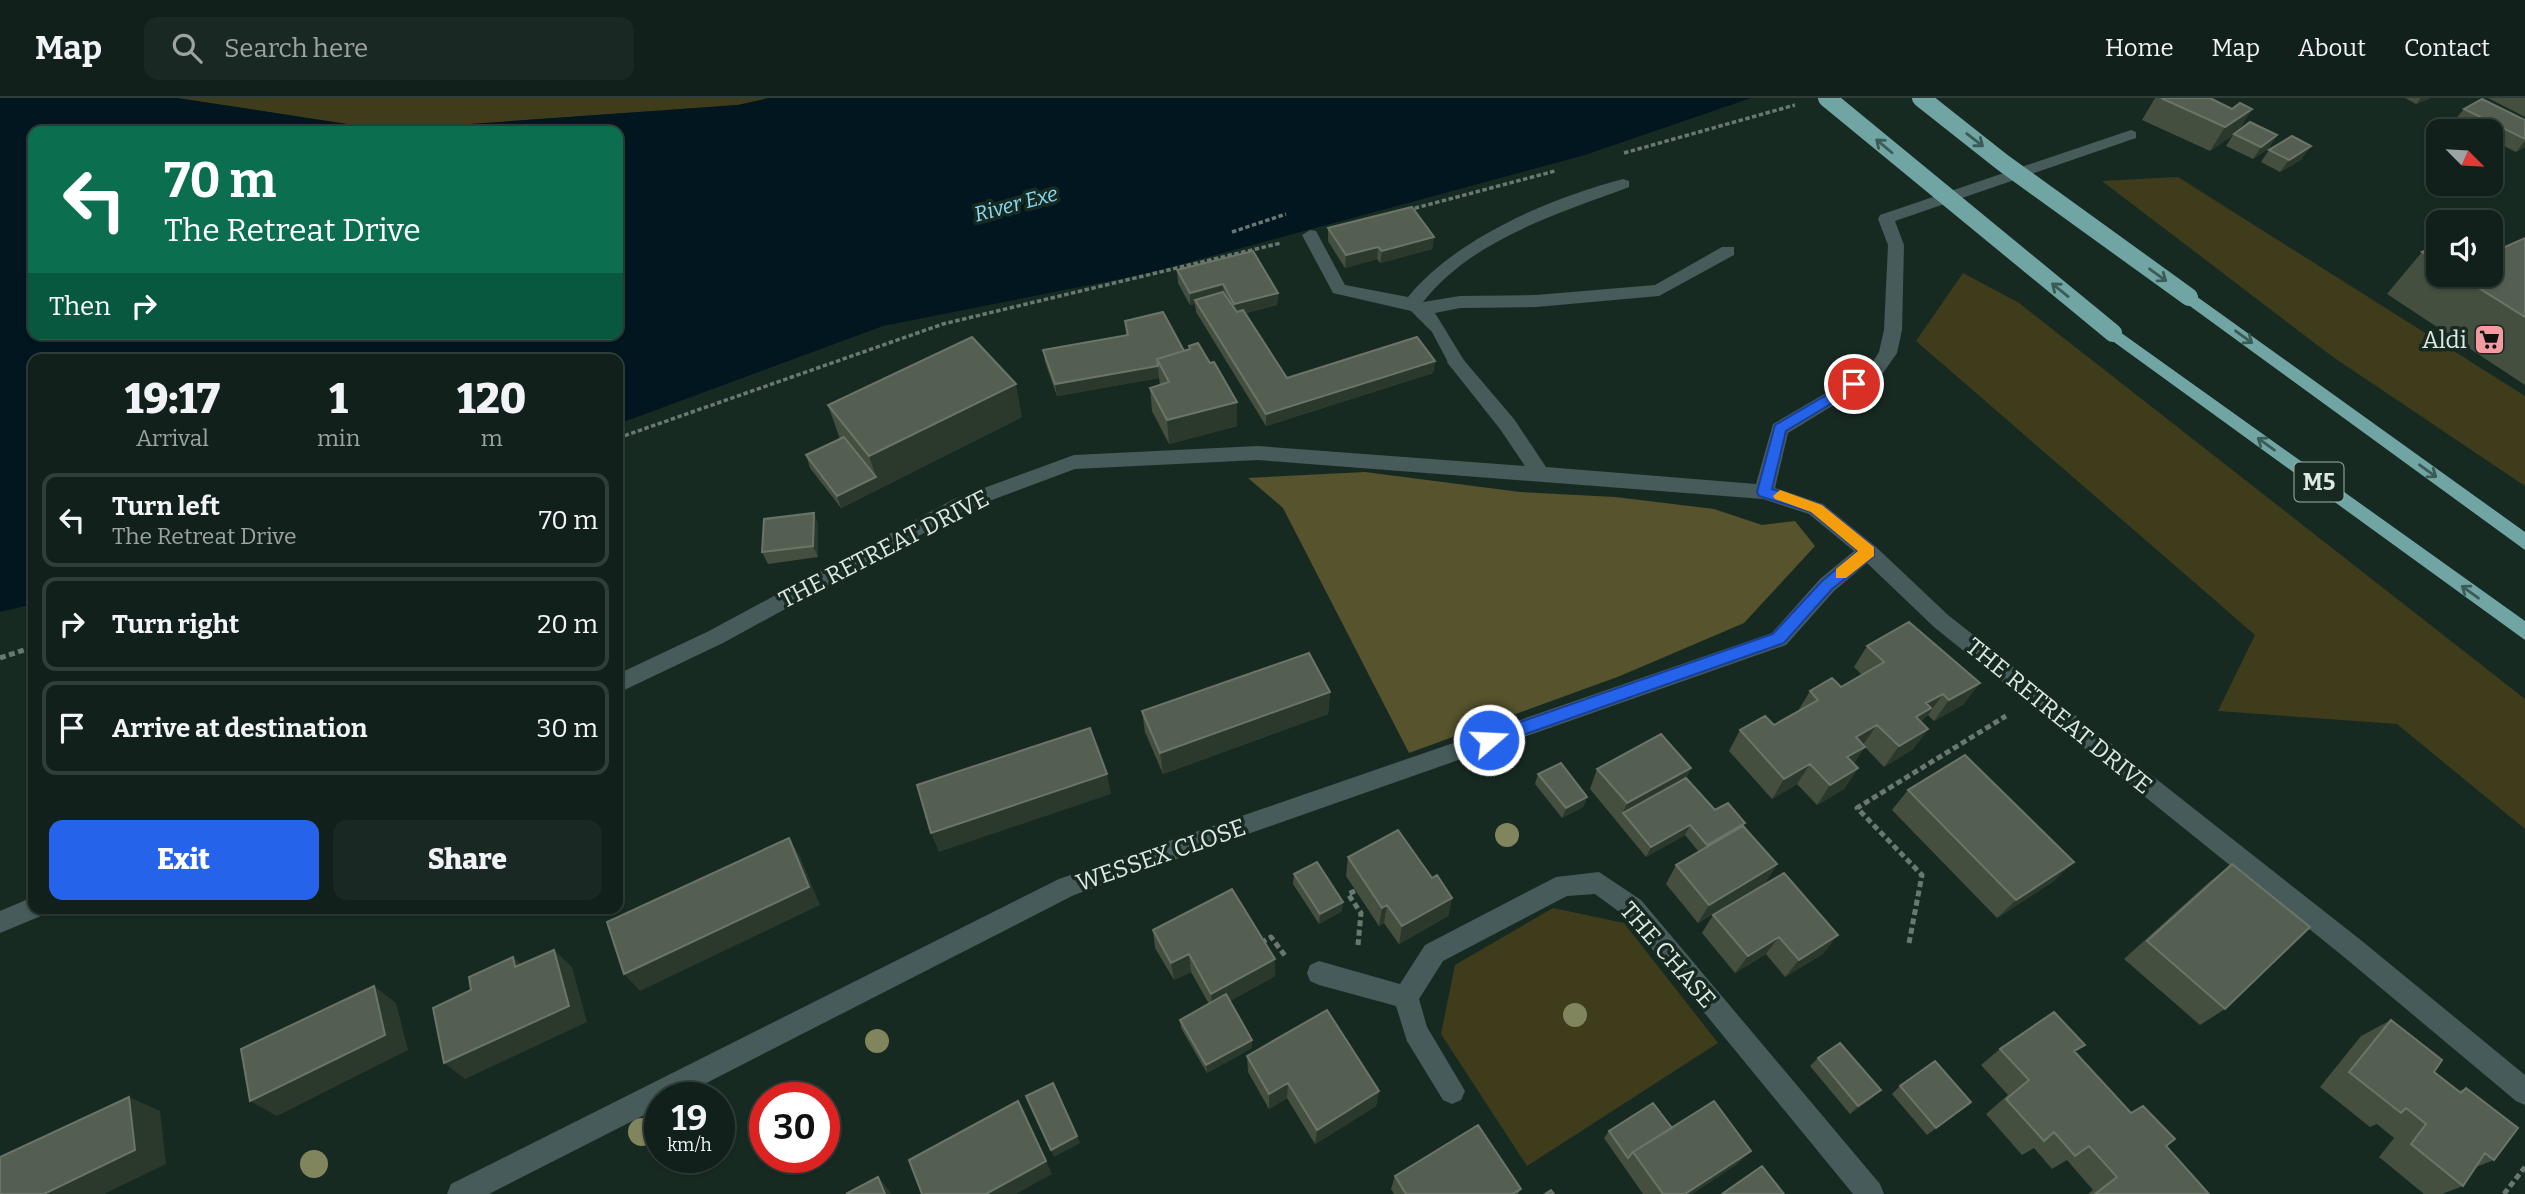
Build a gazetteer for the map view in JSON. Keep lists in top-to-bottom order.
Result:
{
  "streets": {
    "highway": ["M5"],
    "street": ["THE RETREAT DRIVE", "WESSEX CLOSE", "THE CHASE"]
  },
  "crossings": [
    ["THE RETREAT DRIVE", "WESSEX CLOSE"]
  ],
  "water": ["River Exe"],
  "places": {
    "supermarket": ["Aldi"]
  },
  "north": "bottom right",
  "page": {
    "header": "Map",
    "search": "Search here",
    "nav": [
      "Home",
      "Map",
      "About",
      "Contact"
    ],
    "turn": ["70 m", "The Retreat Drive"],
    "then": "Then",
    "eta": [
      "19:17",
      "Arrival",
      "1",
      "min",
      "120",
      "m"
    ],
    "list": [
      {
        "name": "Turn left",
        "note": "The Retreat Drive",
        "value": "70 m"
      },
      {
        "name": "Turn right",
        "value": "20 m"
      },
      {
        "name": "Arrive at destination",
        "value": "30 m"
      }
    ],
    "buttons": ["Exit", "Share"],
    "speed": "19 km/h",
    "limit": "30"
  }
}
